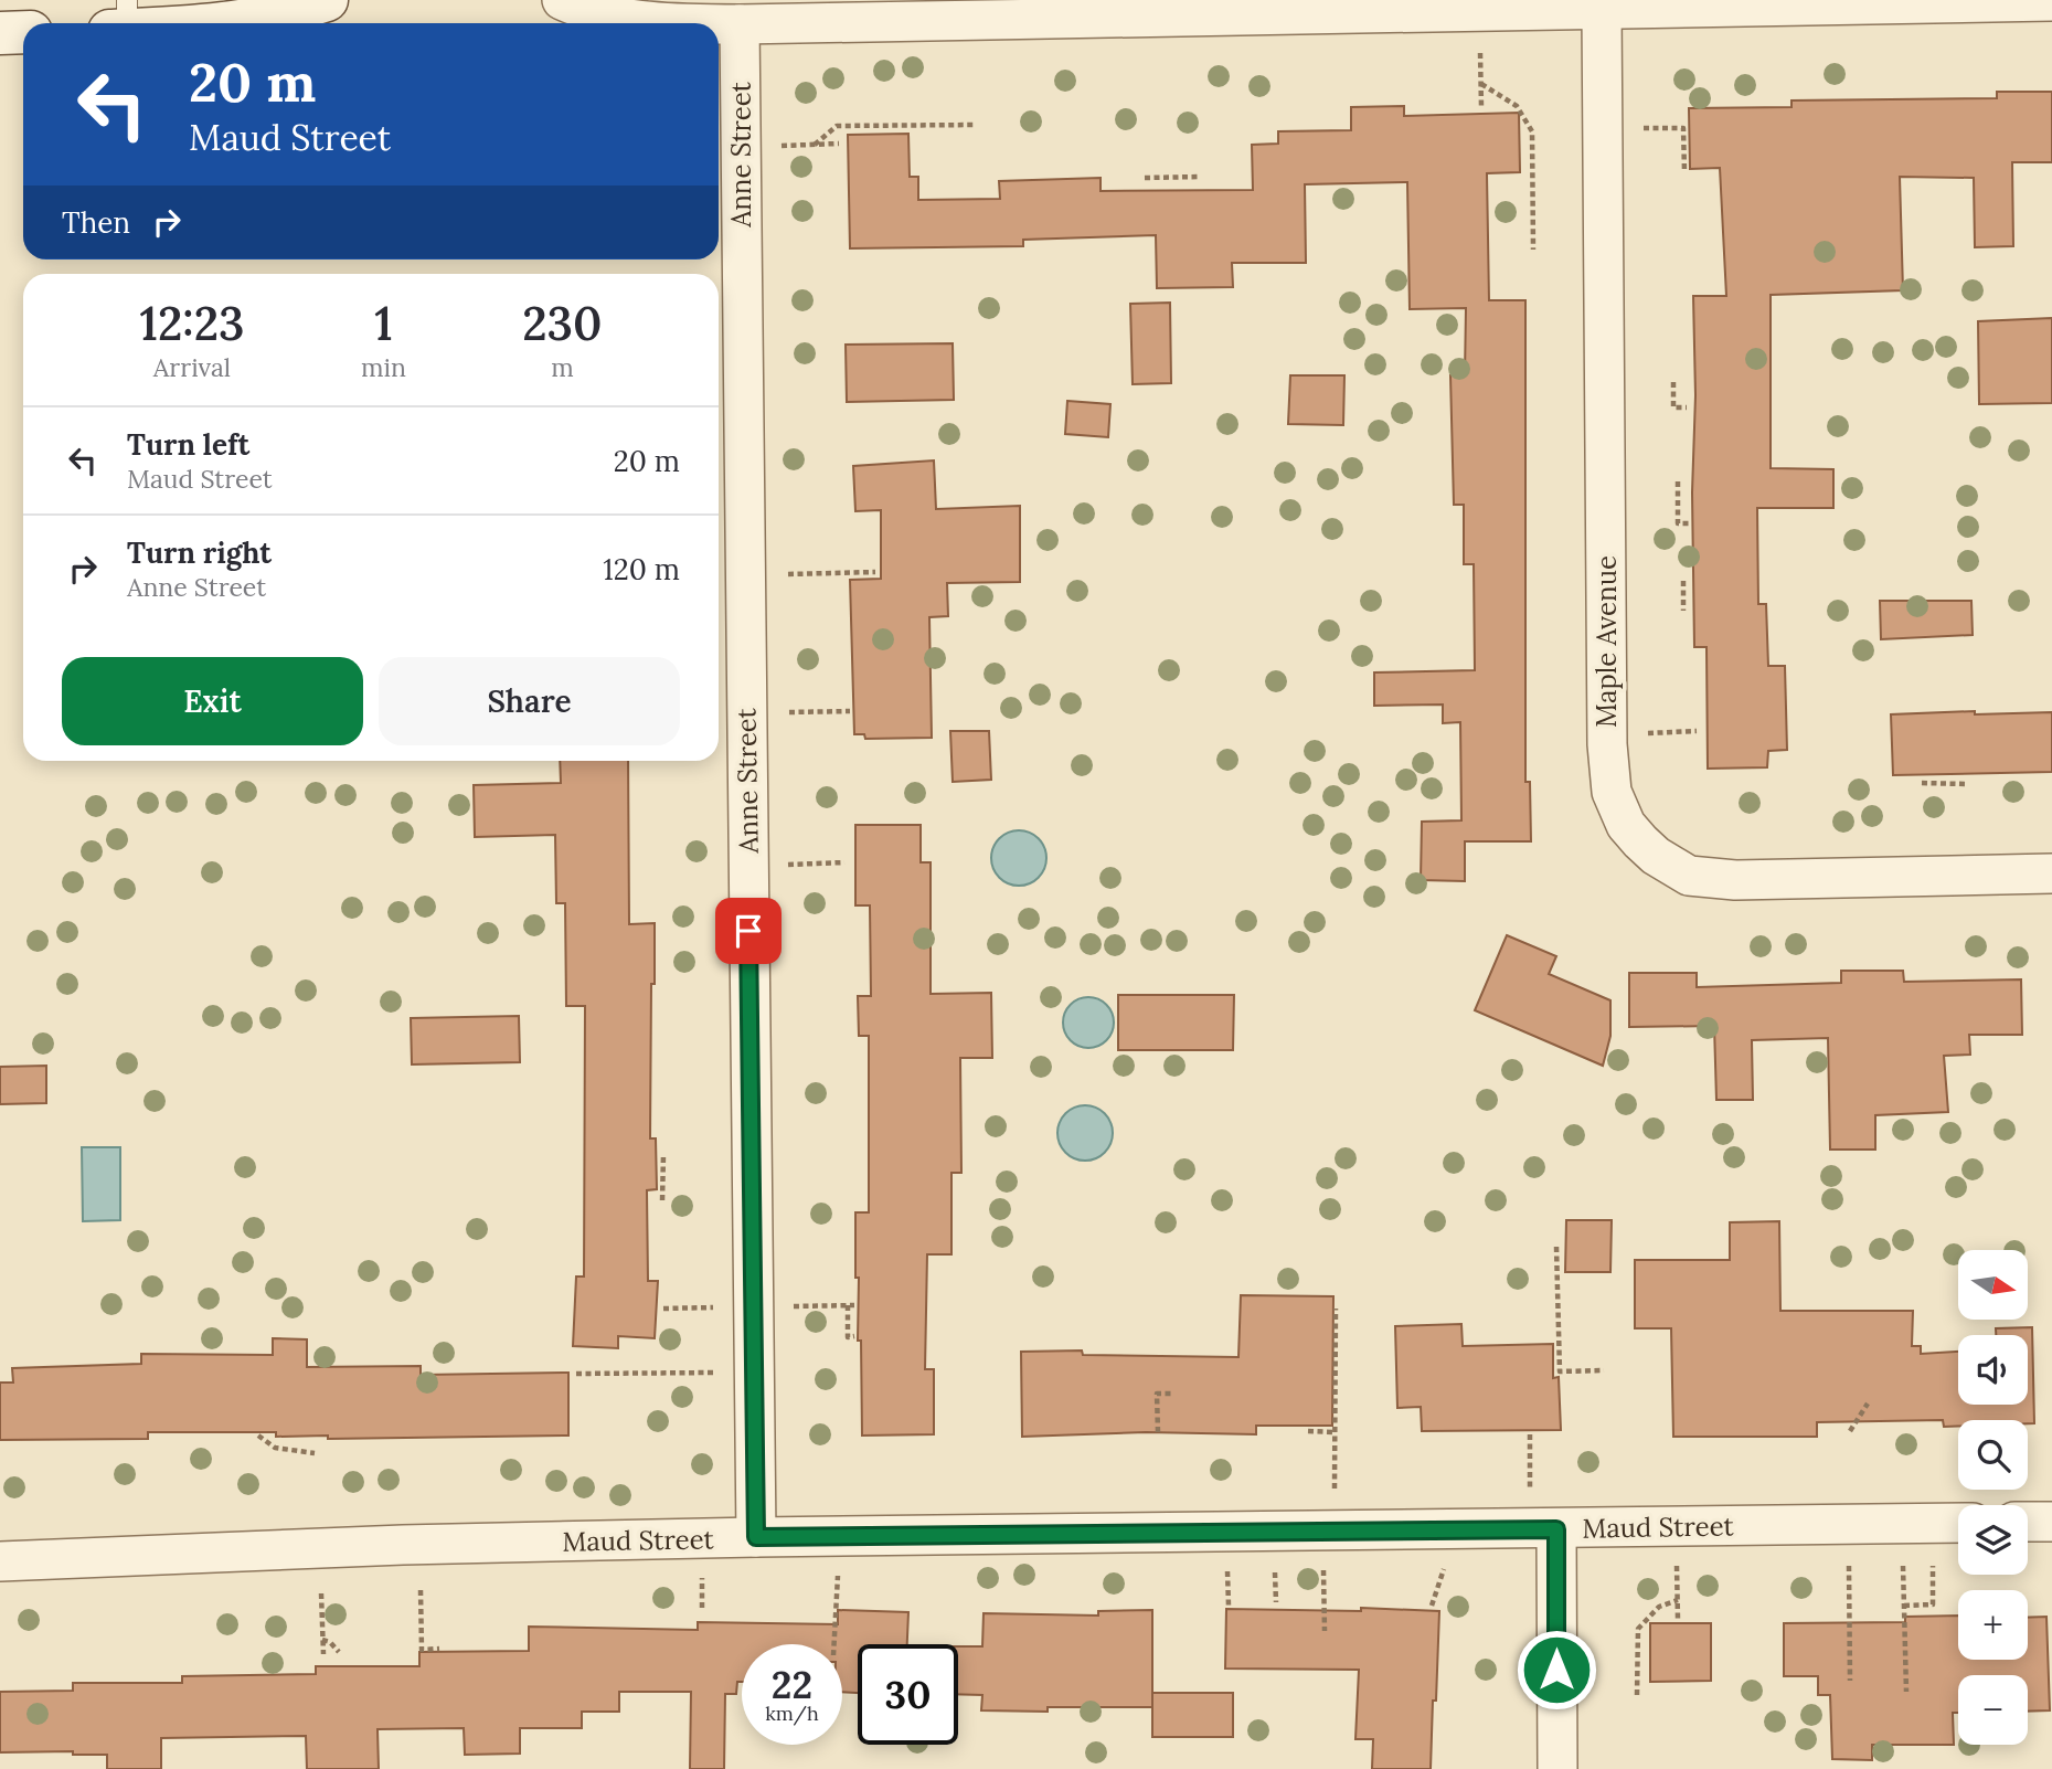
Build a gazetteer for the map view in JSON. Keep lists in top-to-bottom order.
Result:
{
  "streets": {
    "street": ["Anne Street", "Maple Avenue", "Maud Street"]
  },
  "crossings": [
    ["Anne Street", "Maud Street"]
  ],
  "north": "right",
  "page": {
    "turn": ["20 m", "Maud Street"],
    "then": "Then",
    "eta": [
      "12:23",
      "Arrival",
      "1",
      "min",
      "230",
      "m"
    ],
    "list": [
      {
        "name": "Turn left",
        "note": "Maud Street",
        "value": "20 m"
      },
      {
        "name": "Turn right",
        "note": "Anne Street",
        "value": "120 m"
      }
    ],
    "buttons": ["Exit", "Share"],
    "map_buttons": ["+", "−"],
    "speed": "22 km/h",
    "limit": "30"
  }
}
